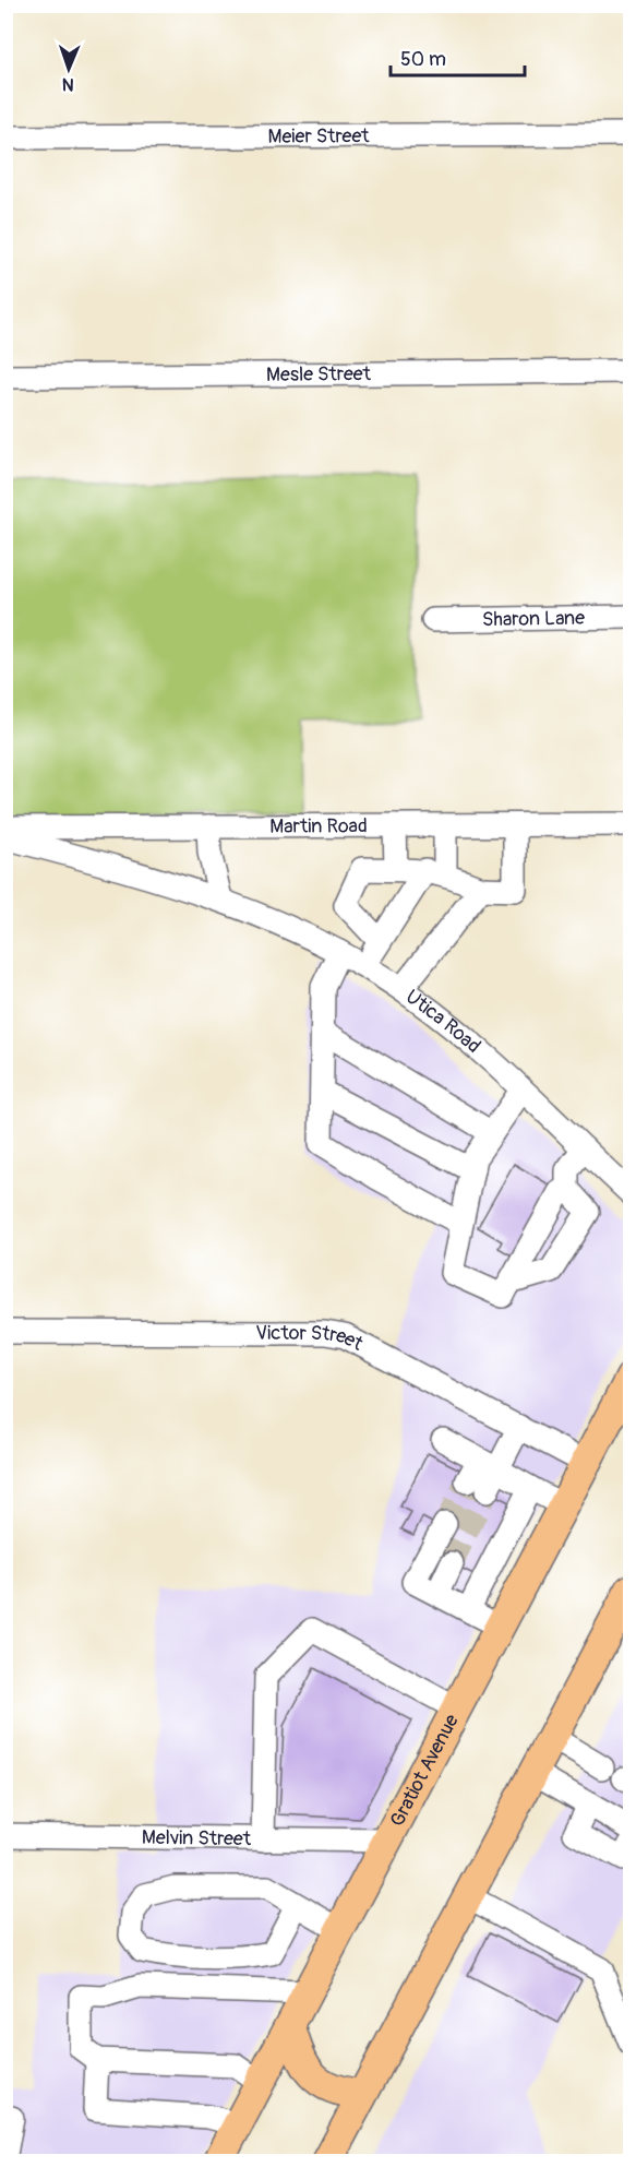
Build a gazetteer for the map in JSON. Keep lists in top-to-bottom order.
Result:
{
  "streets": {
    "main road": ["Gratiot Avenue"],
    "street": [
      "Meier Street",
      "Mesle Street",
      "Sharon Lane",
      "Martin Road",
      "Utica Road",
      "Victor Street",
      "Melvin Street"
    ]
  },
  "crossings": [
    ["Victor Street", "Gratiot Avenue"],
    ["Gratiot Avenue", "Melvin Street"]
  ],
  "scale_bar": "50 m",
  "north": "bottom"
}
